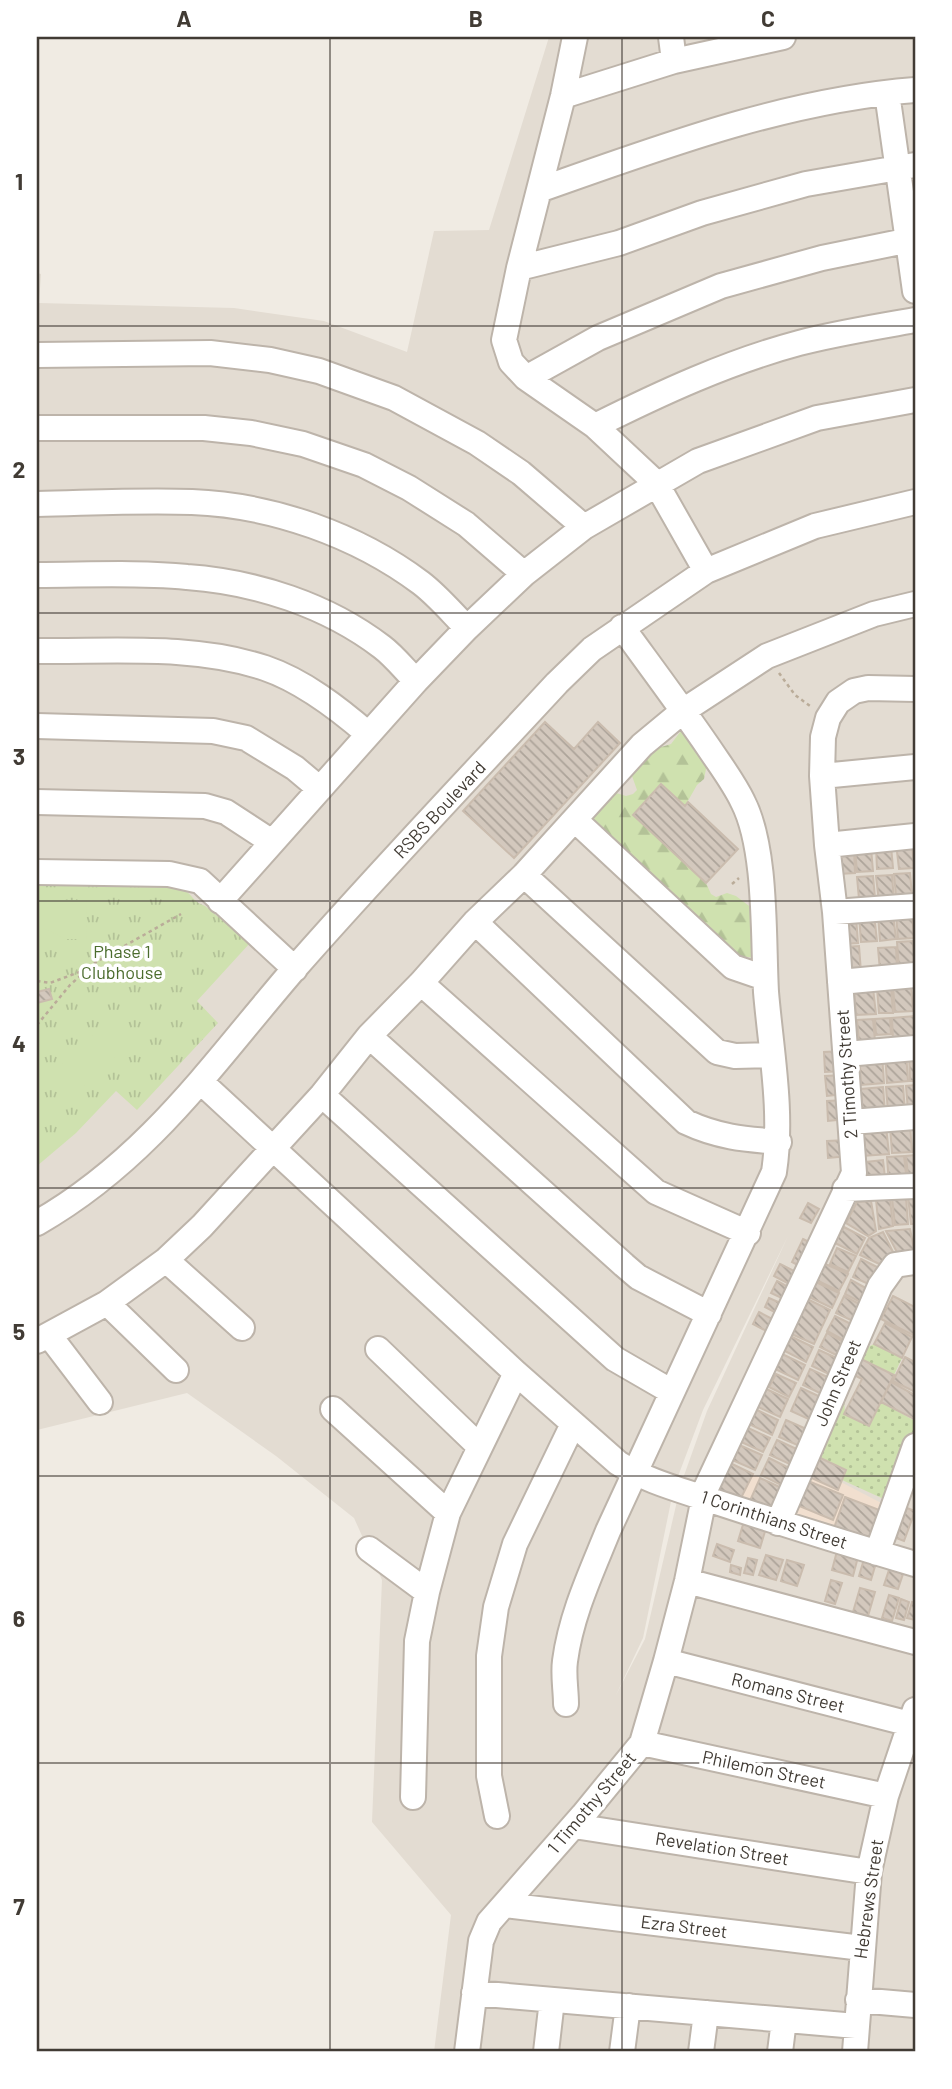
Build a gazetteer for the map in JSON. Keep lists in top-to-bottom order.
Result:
{
  "streets": {
    "street": [
      "RSBS Boulevard",
      "2 Timothy Street",
      "John Street",
      "1 Corinthians Street",
      "Romans Street",
      "Philemon Street",
      "1 Timothy Street",
      "Revelation Street",
      "Hebrews Street",
      "Ezra Street"
    ]
  },
  "crossings": [
    ["RSBS Boulevard", "1 Corinthians Street"],
    ["2 Timothy Street", "1 Corinthians Street"],
    ["2 Timothy Street", "1 Timothy Street"],
    ["John Street", "1 Corinthians Street"],
    ["1 Corinthians Street", "1 Timothy Street"],
    ["Romans Street", "1 Timothy Street"],
    ["Romans Street", "Hebrews Street"],
    ["Philemon Street", "1 Timothy Street"],
    ["Philemon Street", "Hebrews Street"],
    ["1 Timothy Street", "Revelation Street"],
    ["1 Timothy Street", "Ezra Street"],
    ["Revelation Street", "Hebrews Street"],
    ["Hebrews Street", "Ezra Street"]
  ],
  "parks": ["Phase 1 Clubhouse"],
  "grid": {
    "columns": ["A", "B", "C"],
    "rows": [
      "1",
      "2",
      "3",
      "4",
      "5",
      "6",
      "7"
    ]
  }
}
